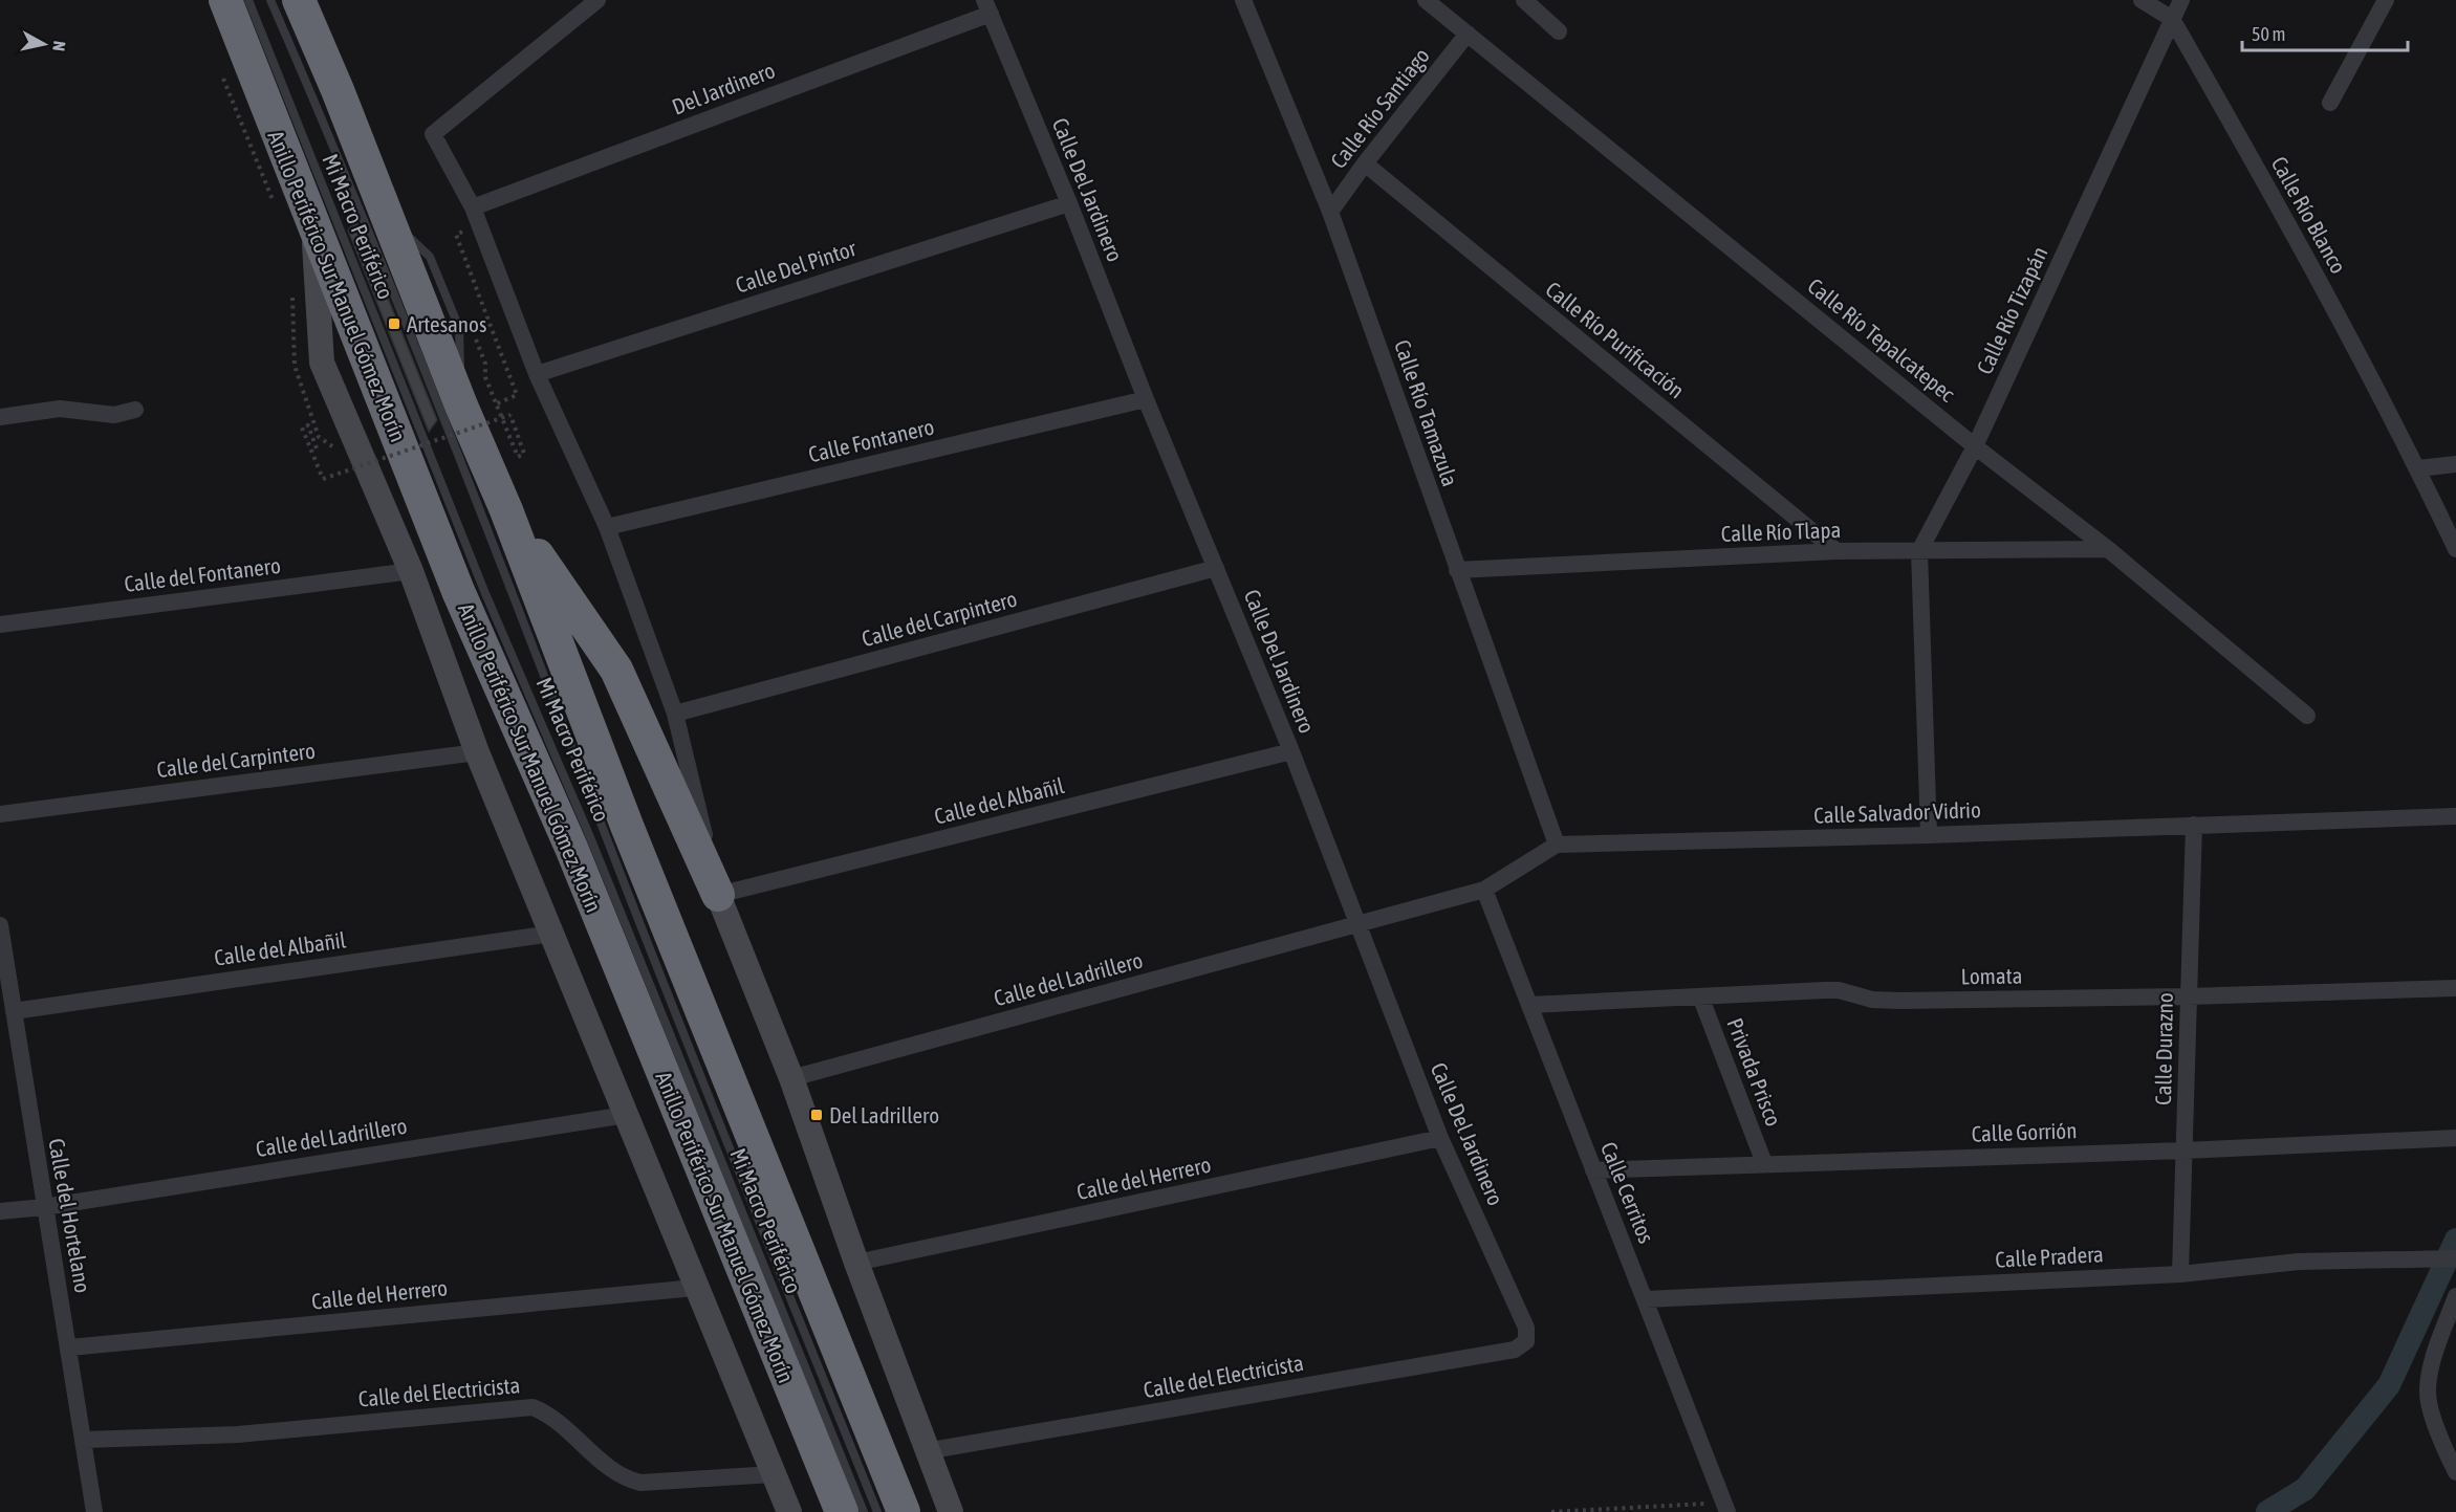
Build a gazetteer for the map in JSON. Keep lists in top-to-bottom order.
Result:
{
  "streets": {
    "highway": ["Anillo Periférico Sur Manuel Gómez Morín"],
    "street": [
      "Del Jardinero",
      "Calle Río Santiago",
      "Calle Del Jardinero",
      "Calle Río Blanco",
      "Calle Del Pintor",
      "Calle Río Tizapán",
      "Calle Río Purificación",
      "Calle Río Tepalcatepec",
      "Calle Río Tamazula",
      "Calle Fontanero",
      "Calle Río Tlapa",
      "Calle del Fontanero",
      "Calle del Carpintero",
      "Calle del Albañil",
      "Calle Salvador Vidrio",
      "Lomata",
      "Calle del Ladrillero",
      "Calle Durazno",
      "Privada Prisco",
      "Calle Gorrión",
      "Calle del Herrero",
      "Calle Cerritos",
      "Calle del Hortelano",
      "Calle Pradera",
      "Calle del Electricista"
    ],
    "lane": ["Mi Macro Periférico"]
  },
  "crossings": [
    ["Del Jardinero", "Calle Del Jardinero"],
    ["Calle Río Santiago", "Calle Río Purificación"],
    ["Calle Río Santiago", "Calle Río Tepalcatepec"],
    ["Calle Río Santiago", "Calle Río Tamazula"],
    ["Calle Del Jardinero", "Calle Del Pintor"],
    ["Calle Del Jardinero", "Calle Fontanero"],
    ["Calle Del Jardinero", "Calle del Carpintero"],
    ["Calle Del Jardinero", "Calle del Albañil"],
    ["Calle Del Jardinero", "Calle del Ladrillero"],
    ["Calle Del Jardinero", "Calle del Herrero"],
    ["Calle Del Jardinero", "Calle del Electricista"],
    ["Calle Río Blanco", "Calle Río Tizapán"],
    ["Mi Macro Periférico", "Anillo Periférico Sur Manuel Gómez Morín"],
    ["Calle Río Tizapán", "Calle Río Tepalcatepec"],
    ["Calle Río Tizapán", "Calle Río Tlapa"],
    ["Calle Río Tizapán", "Calle Salvador Vidrio"],
    ["Calle Río Purificación", "Calle Río Tlapa"],
    ["Calle Río Tepalcatepec", "Calle Río Tlapa"],
    ["Calle Río Tamazula", "Calle Río Tlapa"],
    ["Calle Río Tamazula", "Calle Salvador Vidrio"],
    ["Calle del Albañil", "Calle del Hortelano"],
    ["Calle Salvador Vidrio", "Calle Durazno"],
    ["Lomata", "Calle Durazno"],
    ["Lomata", "Privada Prisco"],
    ["Lomata", "Calle Cerritos"],
    ["Calle del Ladrillero", "Calle del Hortelano"],
    ["Calle Durazno", "Calle Gorrión"],
    ["Calle Durazno", "Calle Pradera"],
    ["Privada Prisco", "Calle Gorrión"],
    ["Calle Gorrión", "Calle Cerritos"],
    ["Calle del Herrero", "Calle del Hortelano"],
    ["Calle Cerritos", "Calle Pradera"],
    ["Calle del Hortelano", "Calle del Electricista"]
  ],
  "places": {
    "transit": ["Artesanos", "Del Ladrillero"]
  },
  "scale_bar": "50 m",
  "north": "right"
}
